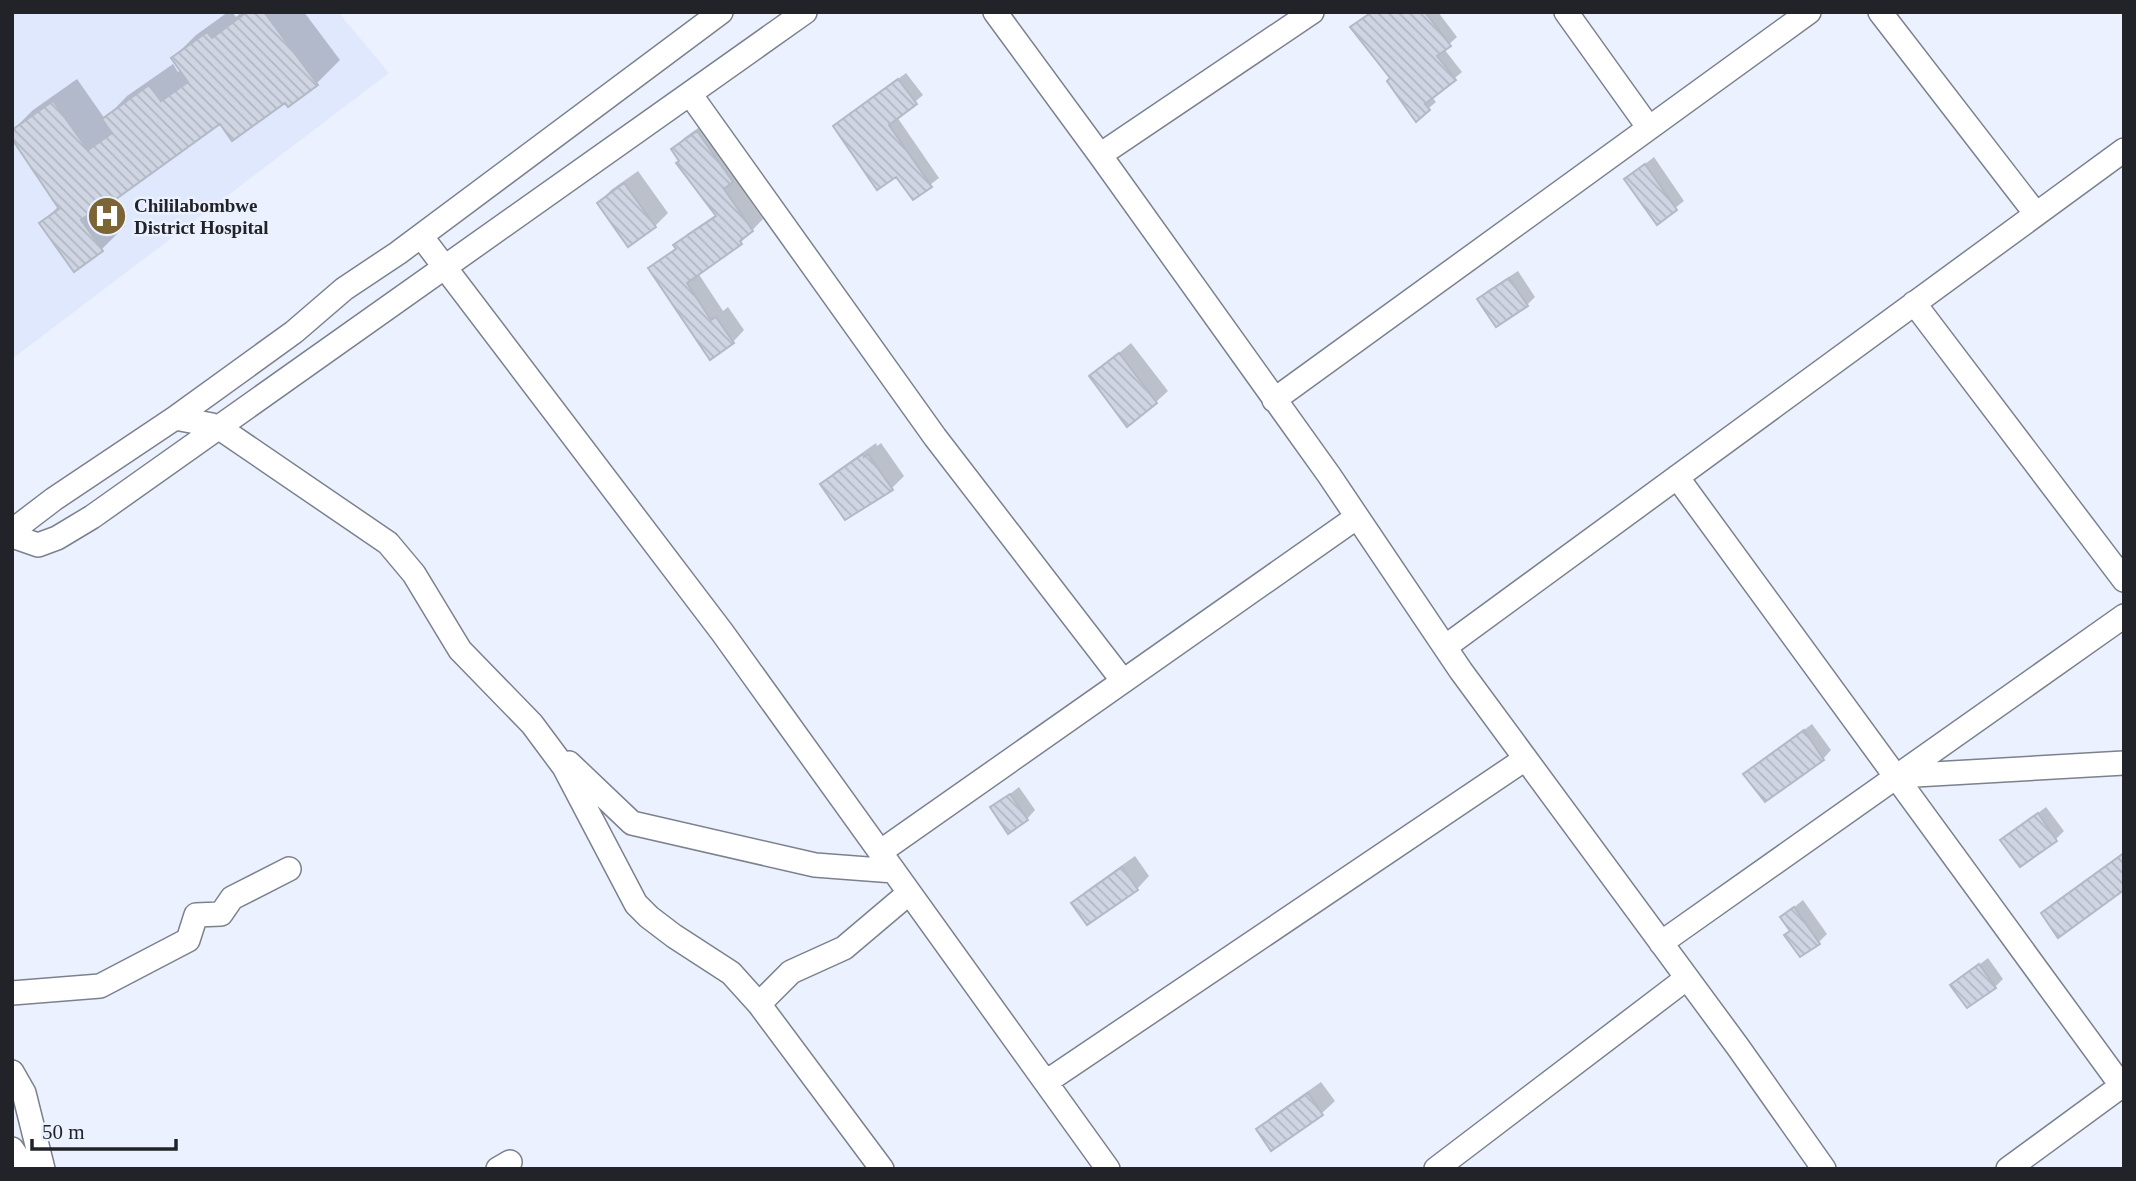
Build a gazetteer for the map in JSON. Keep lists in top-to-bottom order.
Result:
{
  "places": {
    "hospital": ["Chililabombwe District Hospital"]
  },
  "scale_bar": "50 m"
}
